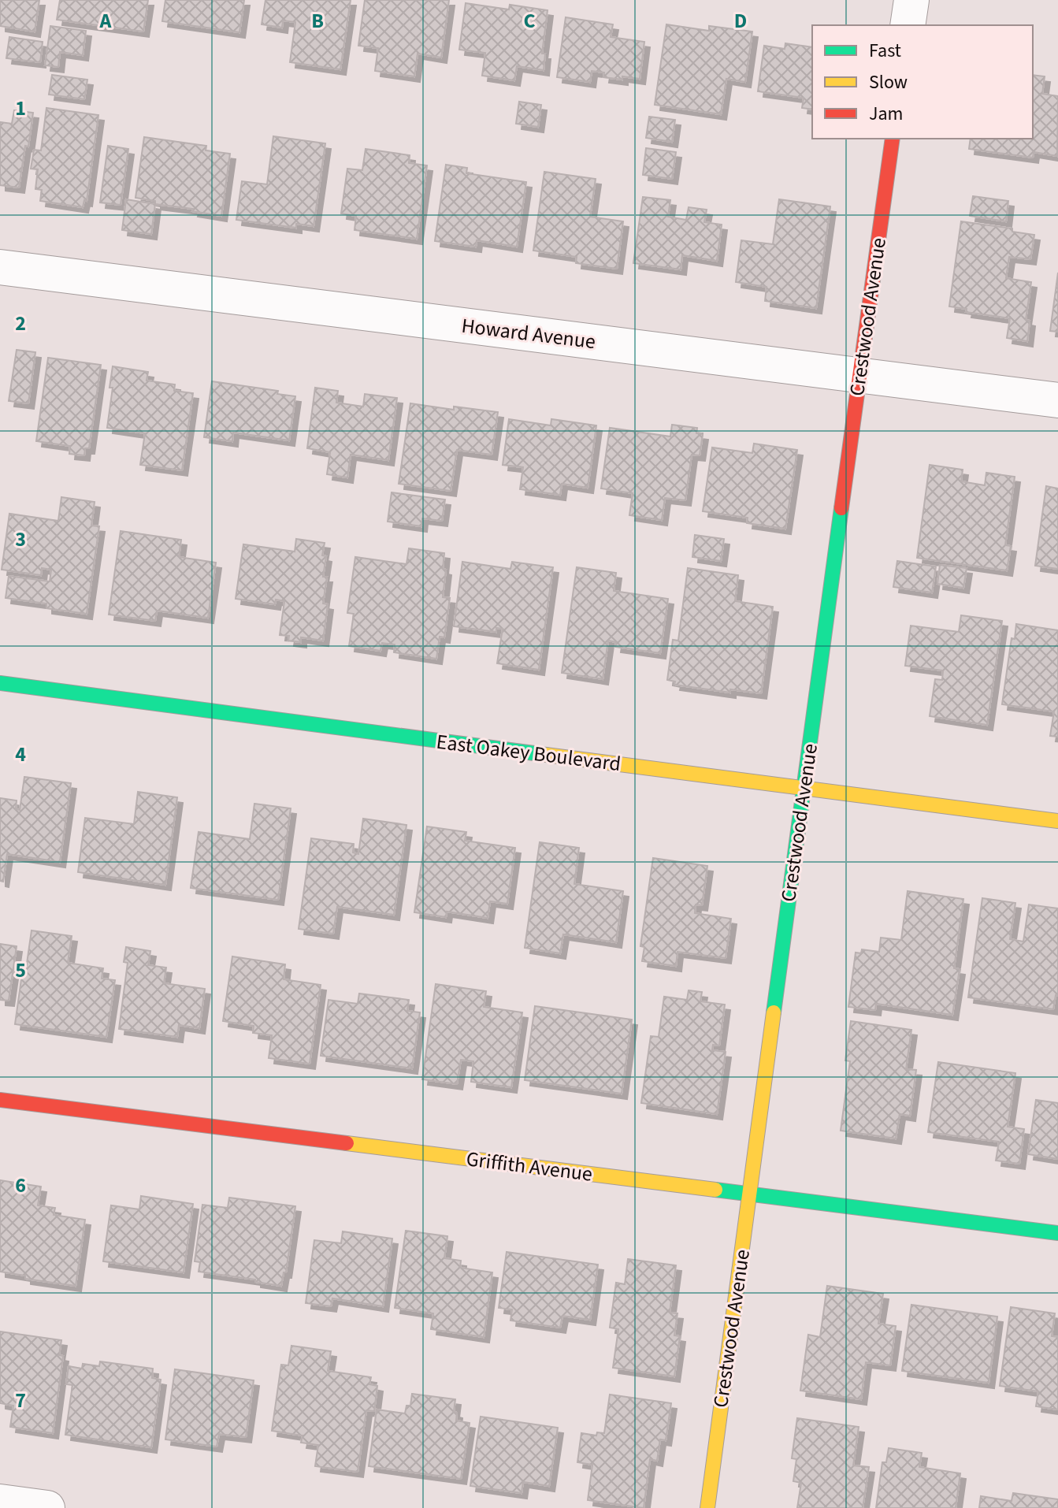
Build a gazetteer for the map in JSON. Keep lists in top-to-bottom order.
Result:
{
  "streets": {
    "street": [
      "Crestwood Avenue",
      "Howard Avenue",
      "East Oakey Boulevard",
      "Griffith Avenue"
    ]
  },
  "crossings": [
    ["Crestwood Avenue", "Howard Avenue"],
    ["Crestwood Avenue", "East Oakey Boulevard"],
    ["Crestwood Avenue", "Griffith Avenue"]
  ],
  "legend": ["Fast", "Slow", "Jam"],
  "grid": {
    "columns": [
      "A",
      "B",
      "C",
      "D"
    ],
    "rows": [
      "1",
      "2",
      "3",
      "4",
      "5",
      "6",
      "7"
    ]
  }
}
